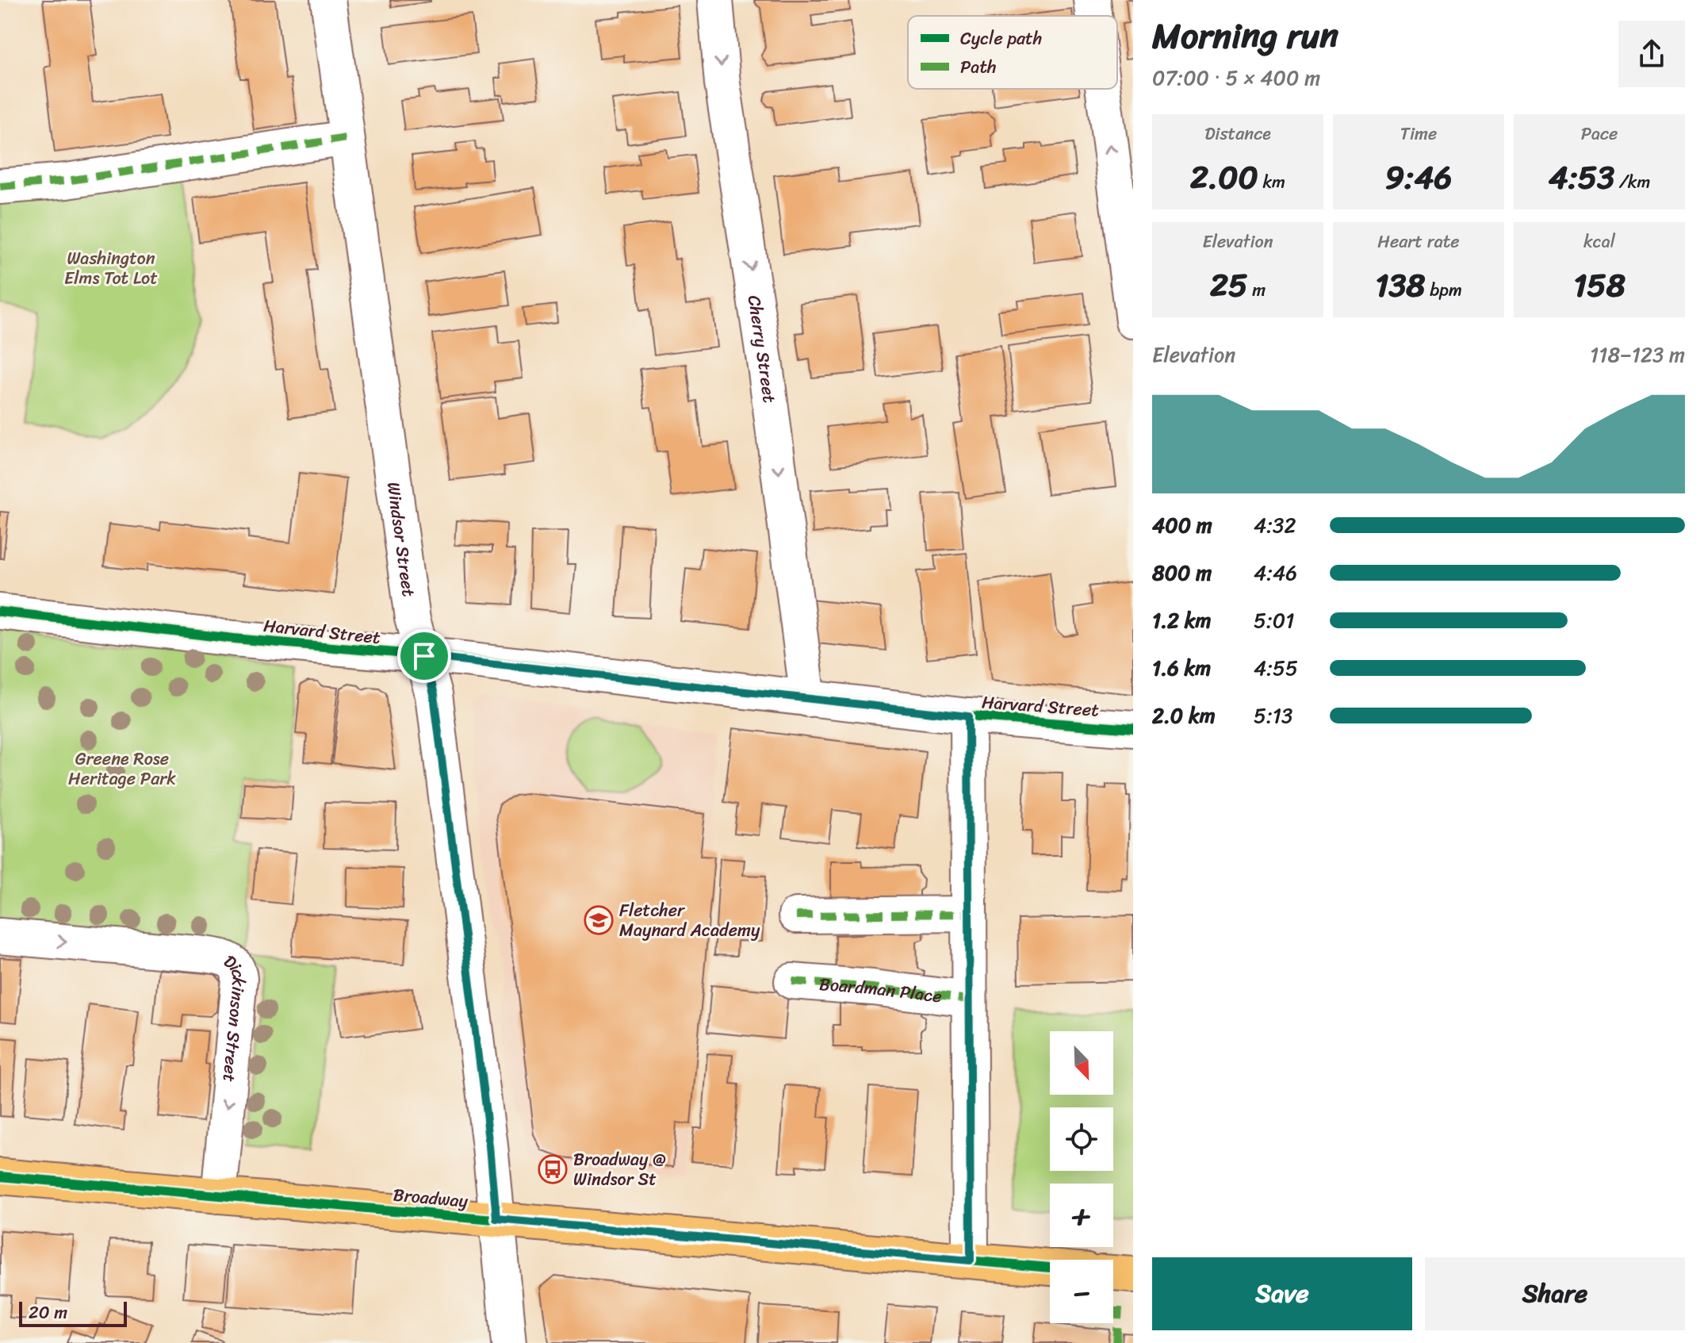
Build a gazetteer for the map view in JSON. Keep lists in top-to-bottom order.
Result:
{
  "streets": {
    "main road": ["Broadway"],
    "street": [
      "Cherry Street",
      "Windsor Street",
      "Harvard Street",
      "Boardman Place",
      "Dickinson Street"
    ]
  },
  "crossings": [
    ["Cherry Street", "Harvard Street"],
    ["Windsor Street", "Harvard Street"],
    ["Windsor Street", "Broadway"],
    ["Dickinson Street", "Broadway"]
  ],
  "one_way": ["Cherry Street"],
  "parks": ["Washington Elms Tot Lot", "Greene Rose Heritage Park"],
  "places": {
    "school or university": ["Fletcher Maynard Academy"],
    "bus stop": ["Broadway @ Windsor St"]
  },
  "legend": ["Cycle path", "Path"],
  "scale_bar": "20 m",
  "north": "bottom right",
  "page": {
    "heading": ["Morning run", "07:00 · 5 × 400 m"],
    "stats": [
      ["Distance", "2.00 km"],
      ["Time", "9:46"],
      ["Pace", "4:53 /km"],
      ["Elevation", "25 m"],
      ["Heart rate", "138 bpm"],
      ["kcal", "158"]
    ],
    "chart": ["Elevation", "118–123 m"],
    "list": [
      {
        "name": "400 m",
        "note": "4:32"
      },
      {
        "name": "800 m",
        "note": "4:46"
      },
      {
        "name": "1.2 km",
        "note": "5:01"
      },
      {
        "name": "1.6 km",
        "note": "4:55"
      },
      {
        "name": "2.0 km",
        "note": "5:13"
      }
    ],
    "map_buttons": ["+", "−"],
    "buttons": ["Save", "Share"],
    "scale": "20 m"
  }
}
